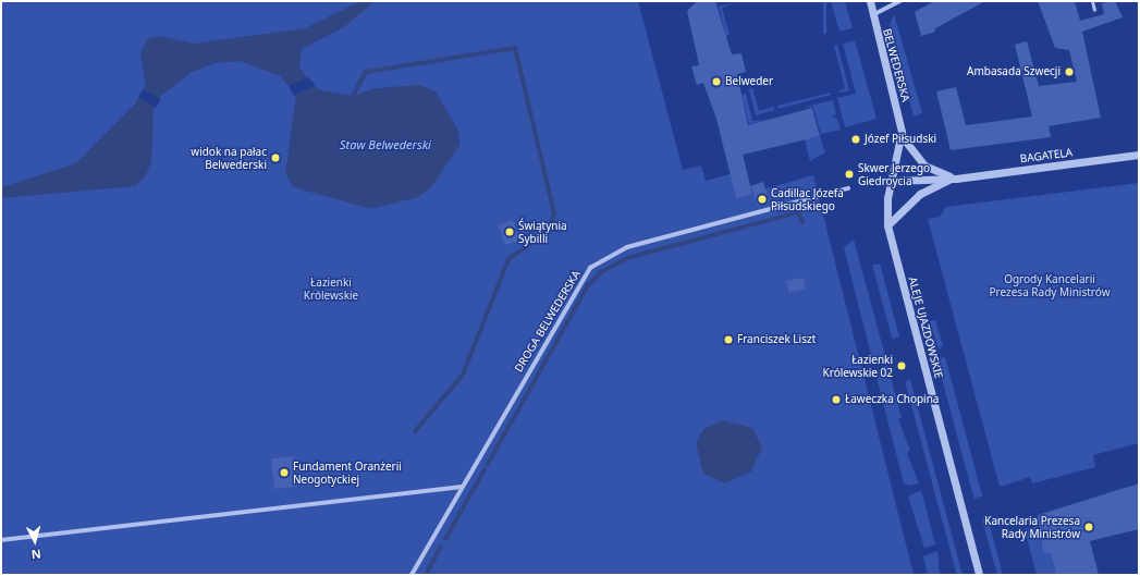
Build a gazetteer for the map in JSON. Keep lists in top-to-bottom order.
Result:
{
  "streets": {
    "street": [
      "BELWEDERSKA",
      "BAGATELA",
      "DROGA BELWEDERSKA",
      "ALEJE UJAZDOWSKIE"
    ]
  },
  "crossings": [
    ["BELWEDERSKA", "ALEJE UJAZDOWSKIE"],
    ["BAGATELA", "ALEJE UJAZDOWSKIE"]
  ],
  "water": ["Staw Belwederski"],
  "parks": ["Ogrody Kancelarii Prezesa Rady Ministrów", "Łazienki Królewskie"],
  "places": [
    "Ambasada Szwecji",
    "Belweder",
    "Józef Piłsudski",
    "widok na pałac Belwederski",
    "Skwer Jerzego Giedroycia",
    "Cadillac Józefa Piłsudskiego",
    "Świątynia Sybilli",
    "Franciszek Liszt",
    "Łazienki Królewskie 02",
    "Ławeczka Chopina",
    "Fundament Oranżerii Neogotyckiej",
    "Kancelaria Prezesa Rady Ministrów"
  ],
  "north": "bottom"
}
